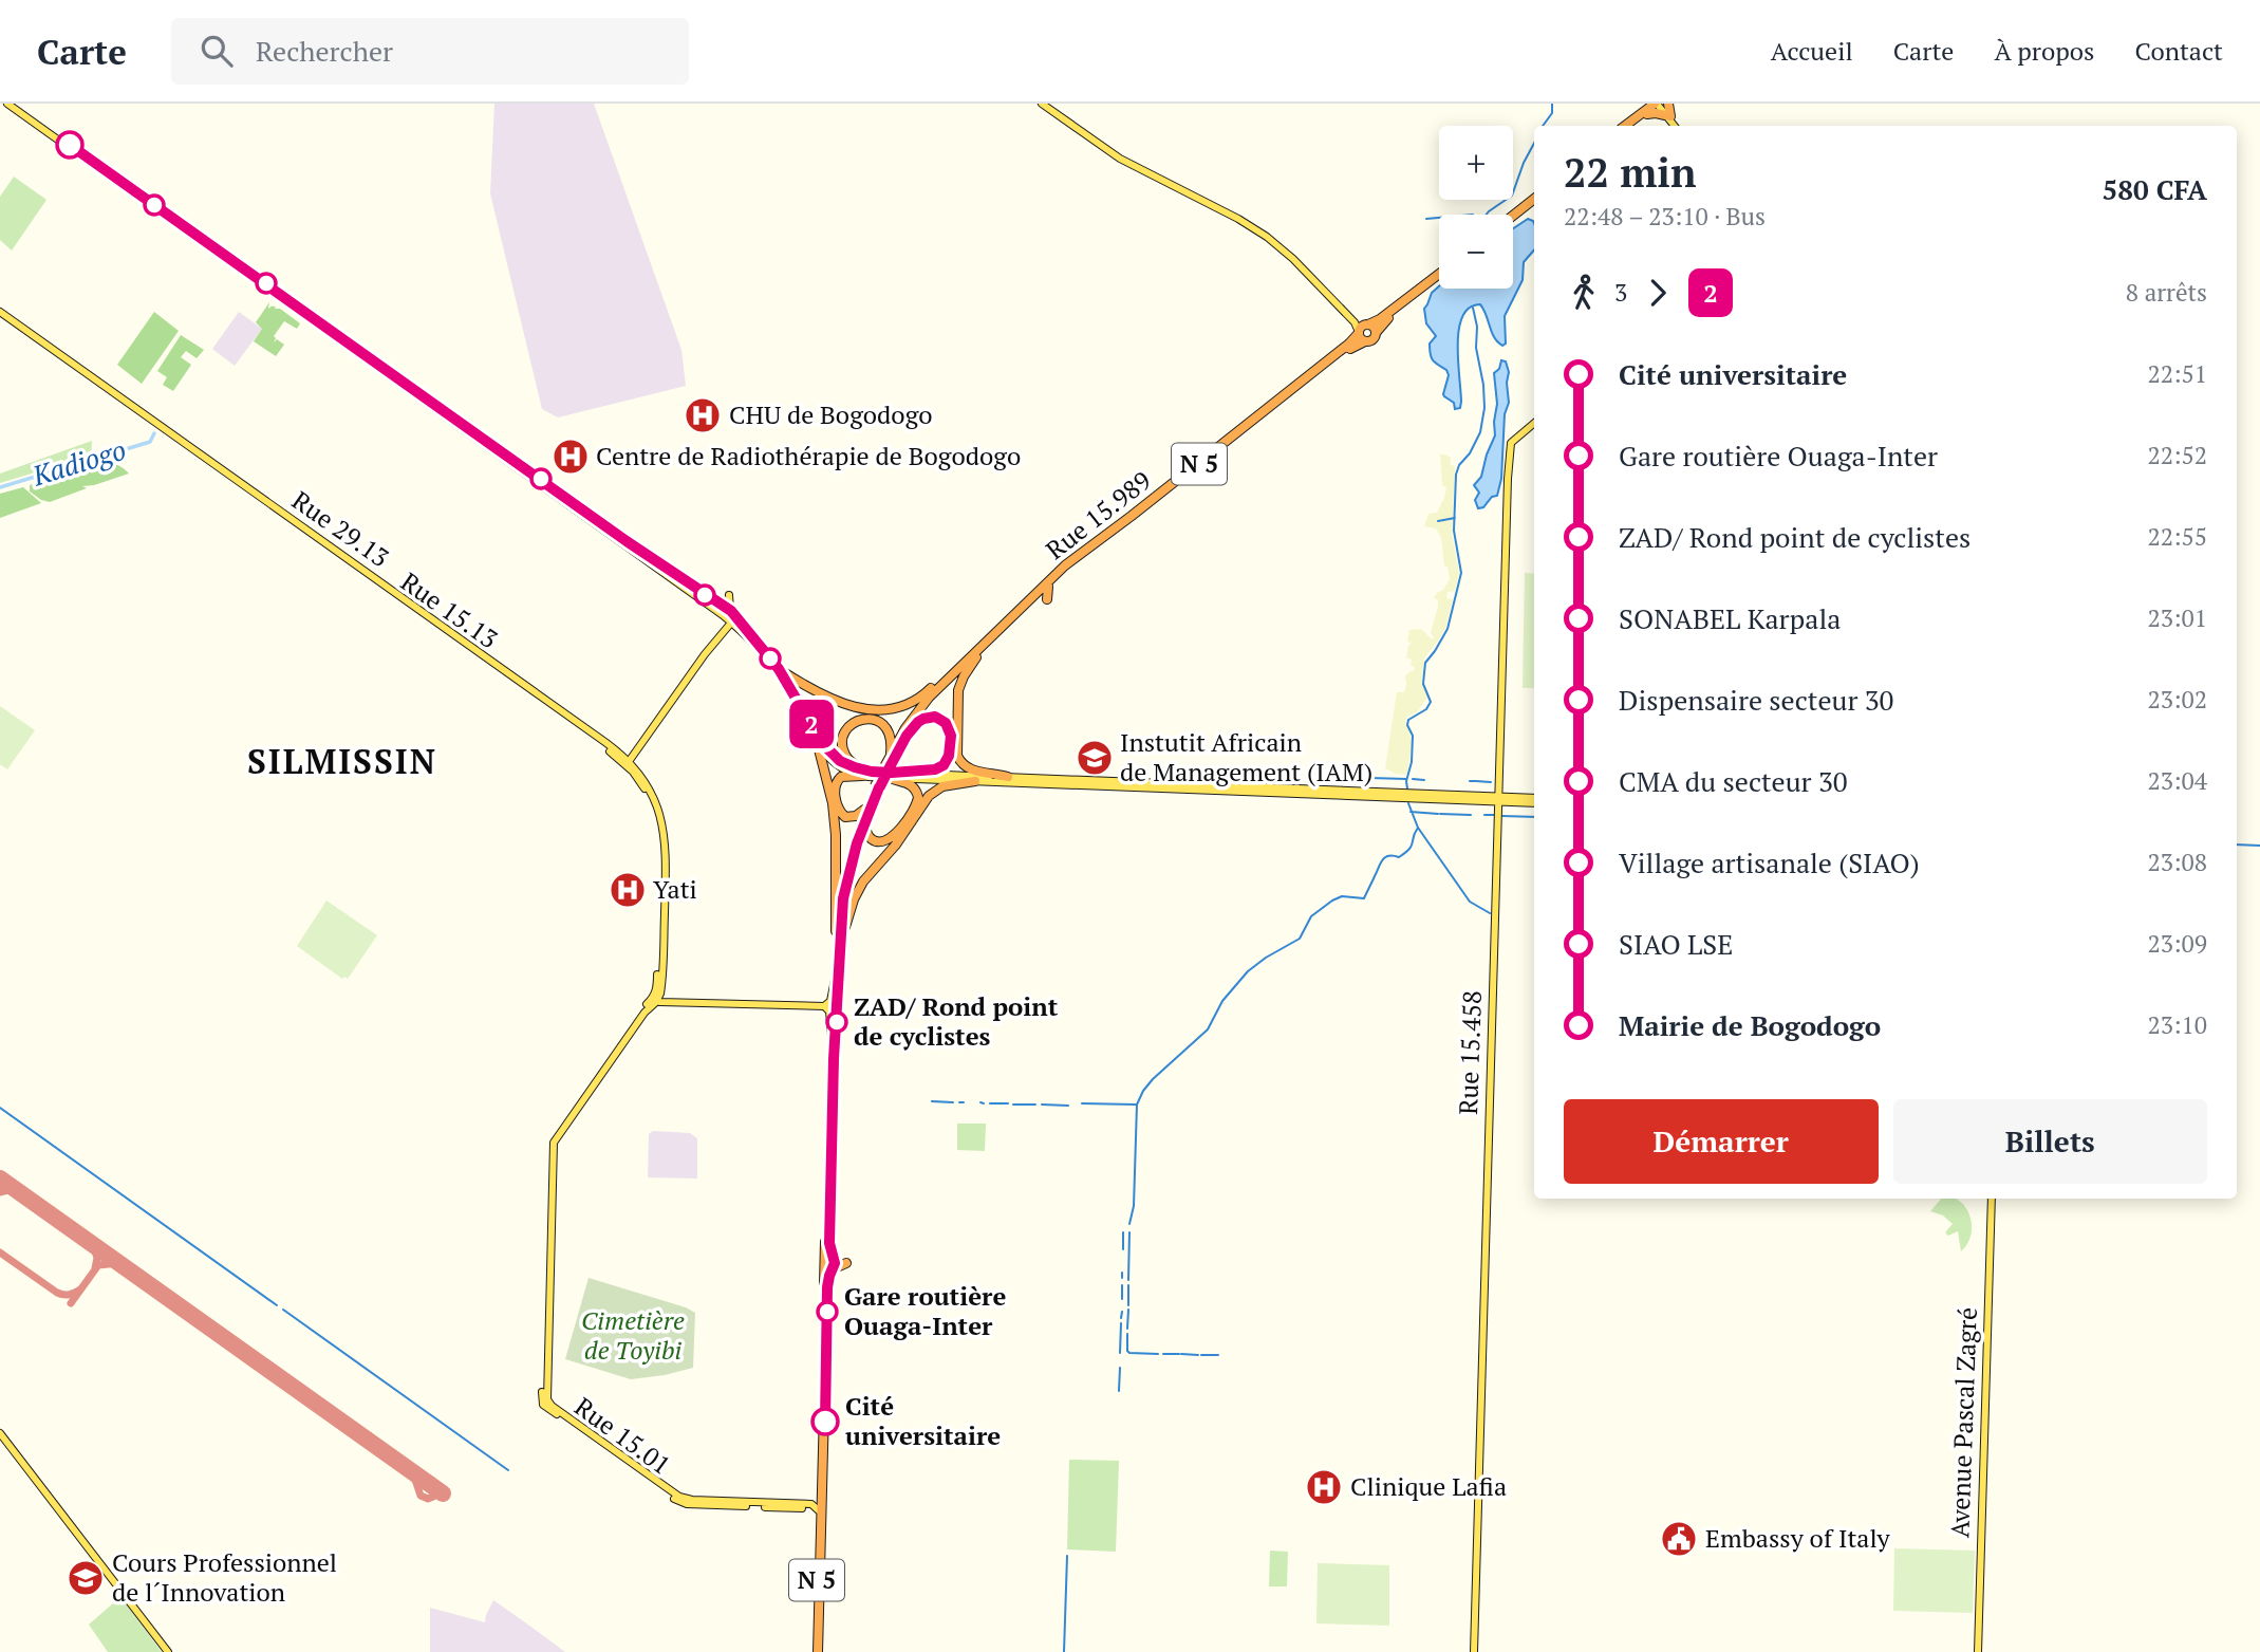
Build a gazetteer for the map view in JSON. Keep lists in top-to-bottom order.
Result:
{
  "streets": {
    "highway": ["N 5", "Rue 15.989"],
    "main road": [
      "Rue 15.13",
      "Rue 15.458",
      "Avenue Pascal Zagré",
      "Rue 15.01"
    ]
  },
  "crossings": [
    ["N 5", "Rue 15.989"]
  ],
  "districts": ["SILMISSIN"],
  "water": ["Kadiogo"],
  "parks": ["Cimetière de Toyibi"],
  "places": {
    "hospital": [
      "CHU de Bogodogo",
      "Centre de Radiothérapie de Bogodogo",
      "Yati",
      "Clinique Lafia"
    ],
    "school or university": ["Instutit Africain de Management (IAM)", "Cours Professionnel de l´Innovation"],
    "other": ["ZAD/ Rond point de cyclistes", "Gare routière Ouaga-Inter", "Cité universitaire"],
    "public building": ["Embassy of Italy"]
  },
  "lines": ["bus line 2"],
  "page": {
    "header": "Carte",
    "search": "Rechercher",
    "nav": [
      "Accueil",
      "Carte",
      "À propos",
      "Contact"
    ],
    "on_map": "2",
    "map_buttons": ["+", "−"],
    "heading": ["22 min", "22:48 – 23:10 · Bus", "580 CFA"],
    "legs": ["3", "2", "8 arrêts"],
    "list": [
      {
        "name": "Cité universitaire",
        "value": "22:51"
      },
      {
        "name": "Gare routière Ouaga-Inter",
        "value": "22:52"
      },
      {
        "name": "ZAD/ Rond point de cyclistes",
        "value": "22:55"
      },
      {
        "name": "SONABEL Karpala",
        "value": "23:01"
      },
      {
        "name": "Dispensaire secteur 30",
        "value": "23:02"
      },
      {
        "name": "CMA du secteur 30",
        "value": "23:04"
      },
      {
        "name": "Village artisanale (SIAO)",
        "value": "23:08"
      },
      {
        "name": "SIAO LSE",
        "value": "23:09"
      },
      {
        "name": "Mairie de Bogodogo",
        "value": "23:10"
      }
    ],
    "buttons": ["Démarrer", "Billets"]
  }
}
